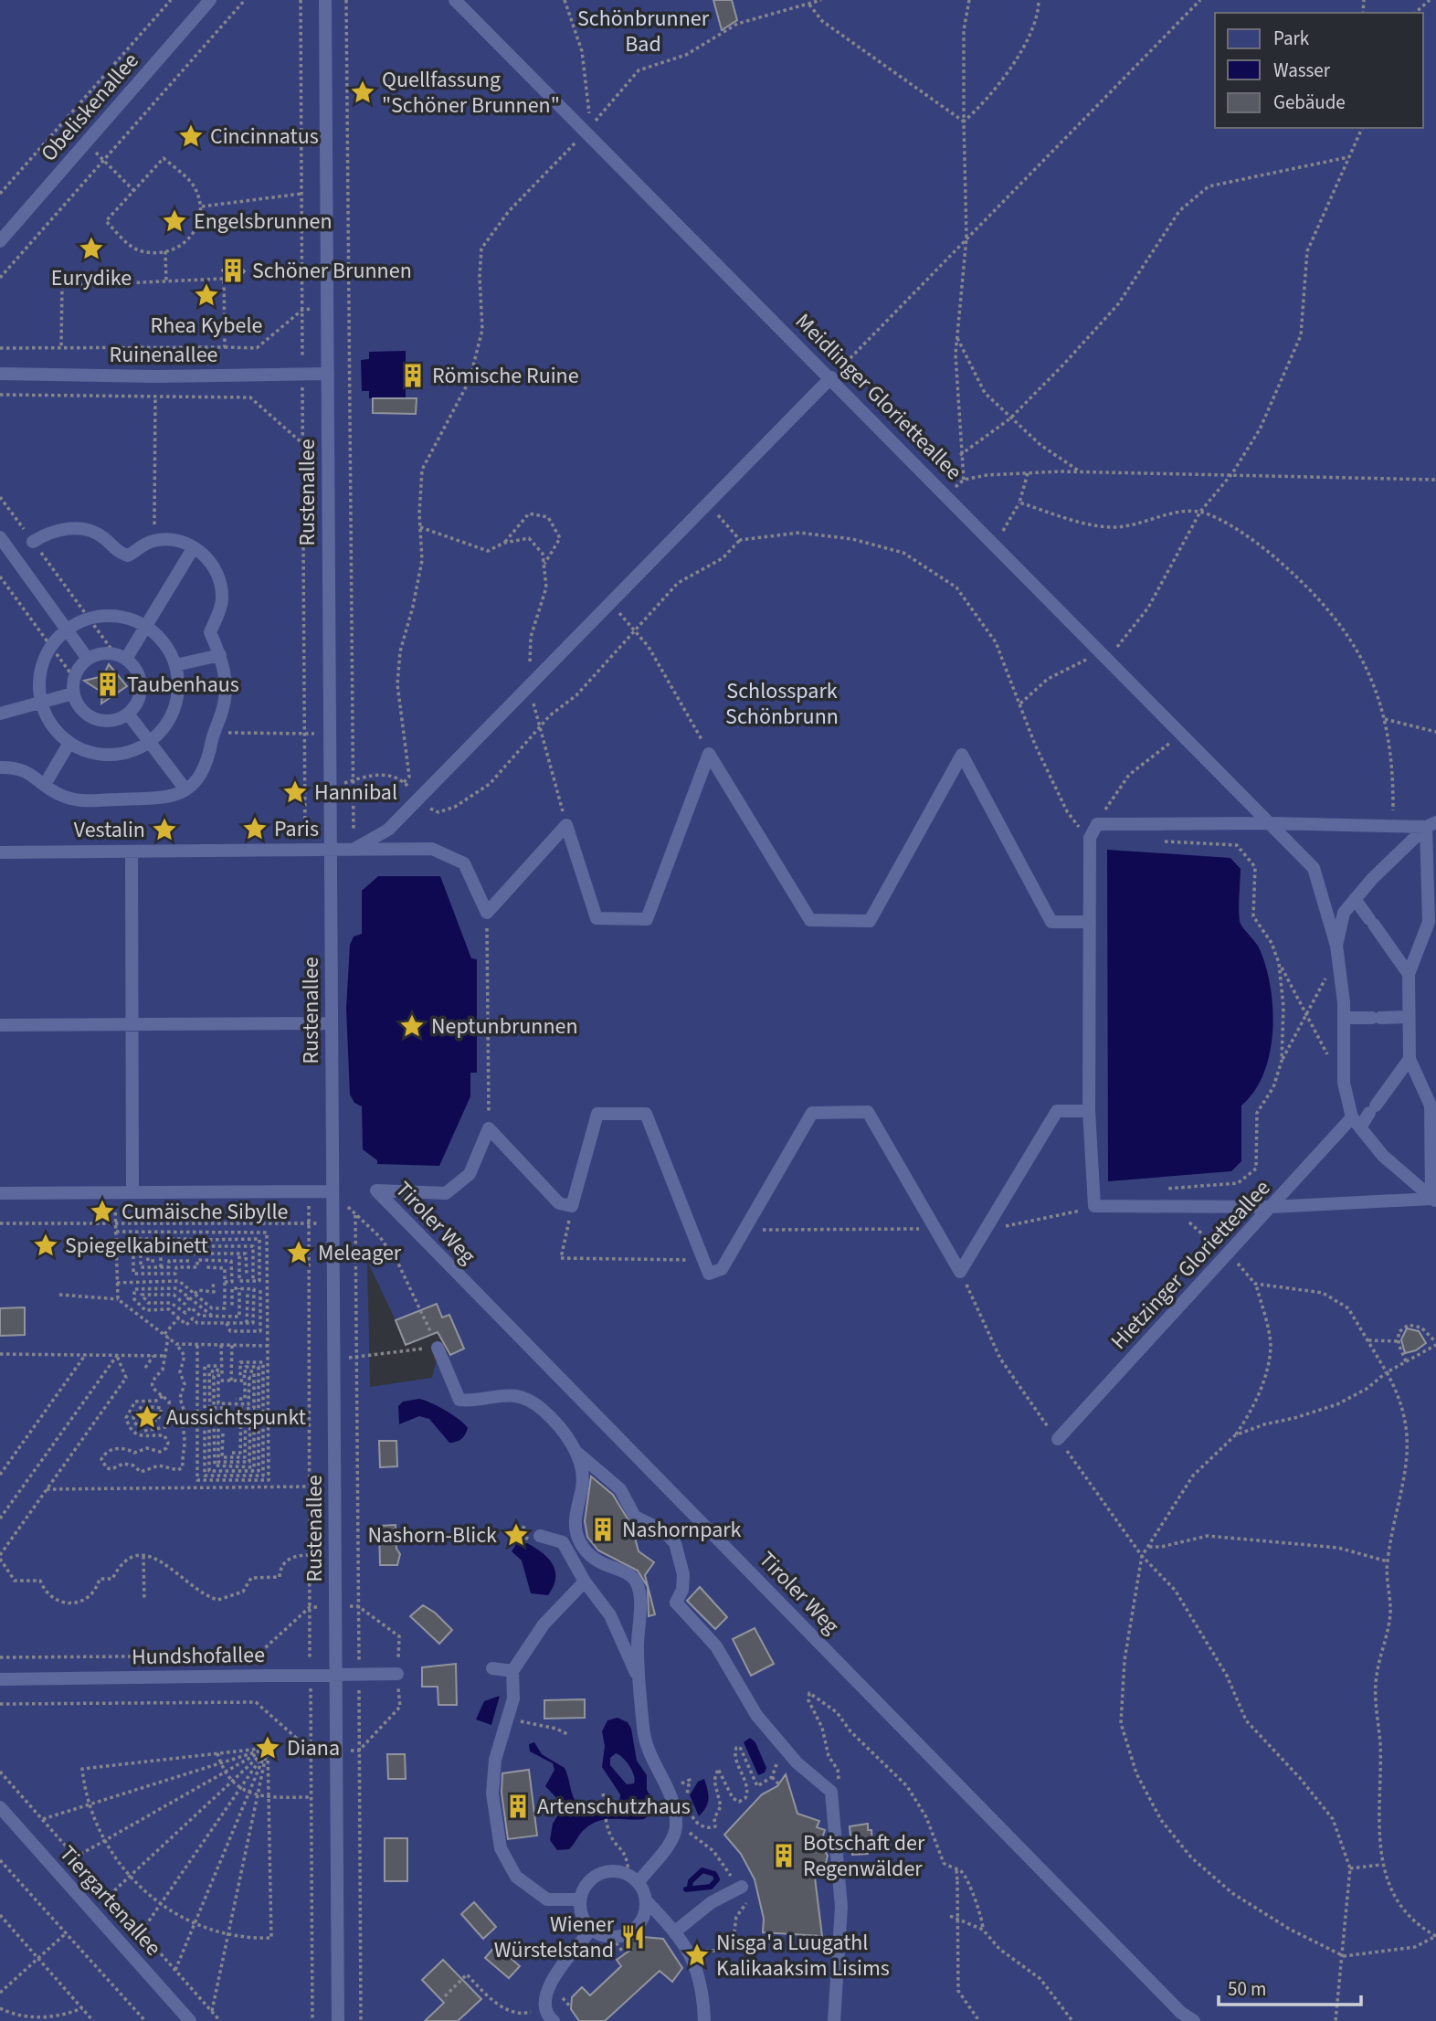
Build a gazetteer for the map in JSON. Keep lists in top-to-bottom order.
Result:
{
  "streets": {
    "street": [
      "Obeliskenallee",
      "Ruinenallee",
      "Meidlinger Glorietteallee",
      "Rustenallee",
      "Tiroler Weg",
      "Hietzinger Glorietteallee",
      "Hundshofallee",
      "Tiergartenallee"
    ]
  },
  "crossings": [
    ["Ruinenallee", "Rustenallee"],
    ["Rustenallee", "Hundshofallee"]
  ],
  "parks": ["Schönbrunner Bad", "Schlosspark Schönbrunn"],
  "places": {
    "place": [
      "Quellfassung \"Schöner Brunnen\"",
      "Cincinnatus",
      "Engelsbrunnen",
      "Eurydike",
      "Rhea Kybele",
      "Hannibal",
      "Paris",
      "Vestalin",
      "Neptunbrunnen",
      "Cumäische Sibylle",
      "Spiegelkabinett",
      "Meleager",
      "Aussichtspunkt",
      "Nashorn-Blick",
      "Diana",
      "Nisga'a Luugathl Kalikaaksim Lisims"
    ],
    "building": [
      "Schöner Brunnen",
      "Römische Ruine",
      "Taubenhaus",
      "Nashornpark",
      "Artenschutzhaus",
      "Botschaft der Regenwälder"
    ],
    "restaurant": ["Wiener Würstelstand"]
  },
  "legend": ["Park", "Wasser", "Gebäude"],
  "scale_bar": "50 m"
}
